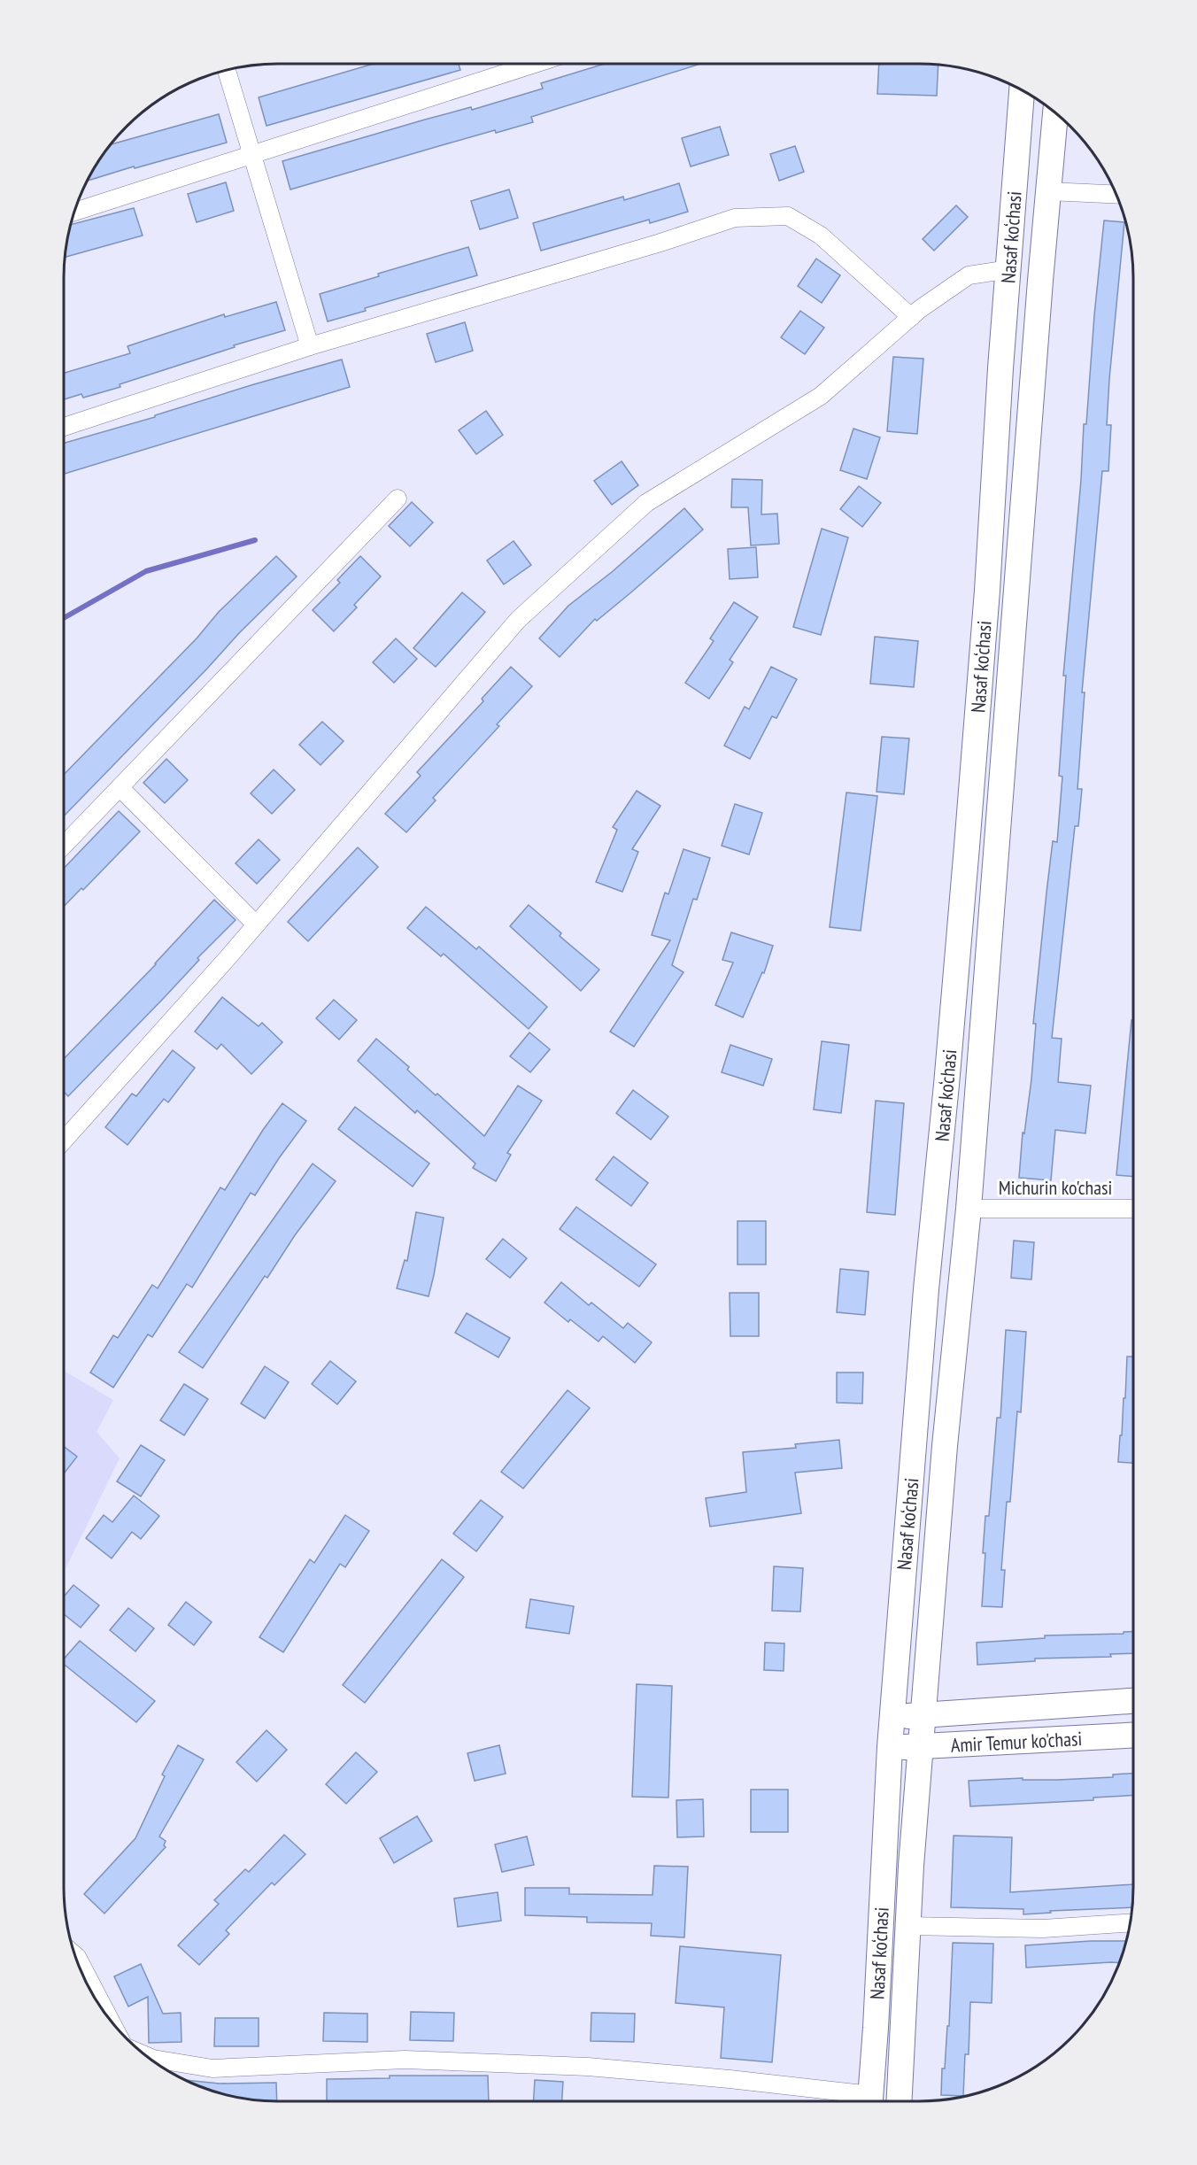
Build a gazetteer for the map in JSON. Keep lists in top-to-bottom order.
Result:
{
  "streets": {
    "main road": ["Nasaf ko‘chasi", "Amir Temur ko'chasi"],
    "street": ["Michurin ko'chasi"]
  },
  "crossings": [
    ["Nasaf ko‘chasi", "Michurin ko'chasi"],
    ["Nasaf ko‘chasi", "Amir Temur ko'chasi"]
  ]
}
